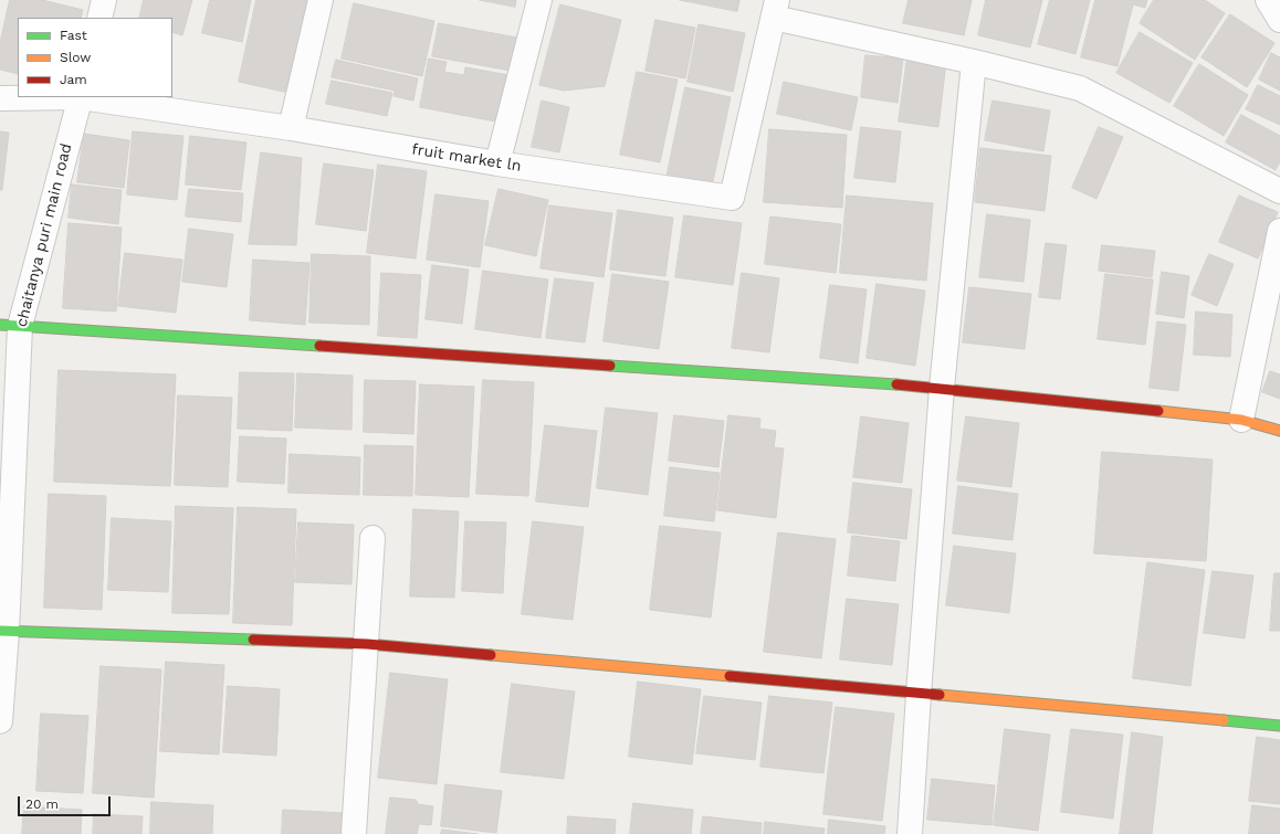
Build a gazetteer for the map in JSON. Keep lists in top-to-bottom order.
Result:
{
  "streets": {
    "street": ["fruit market ln", "chaitanya puri main road"]
  },
  "crossings": [
    ["fruit market ln", "chaitanya puri main road"]
  ],
  "legend": ["Fast", "Slow", "Jam"],
  "scale_bar": "20 m"
}
